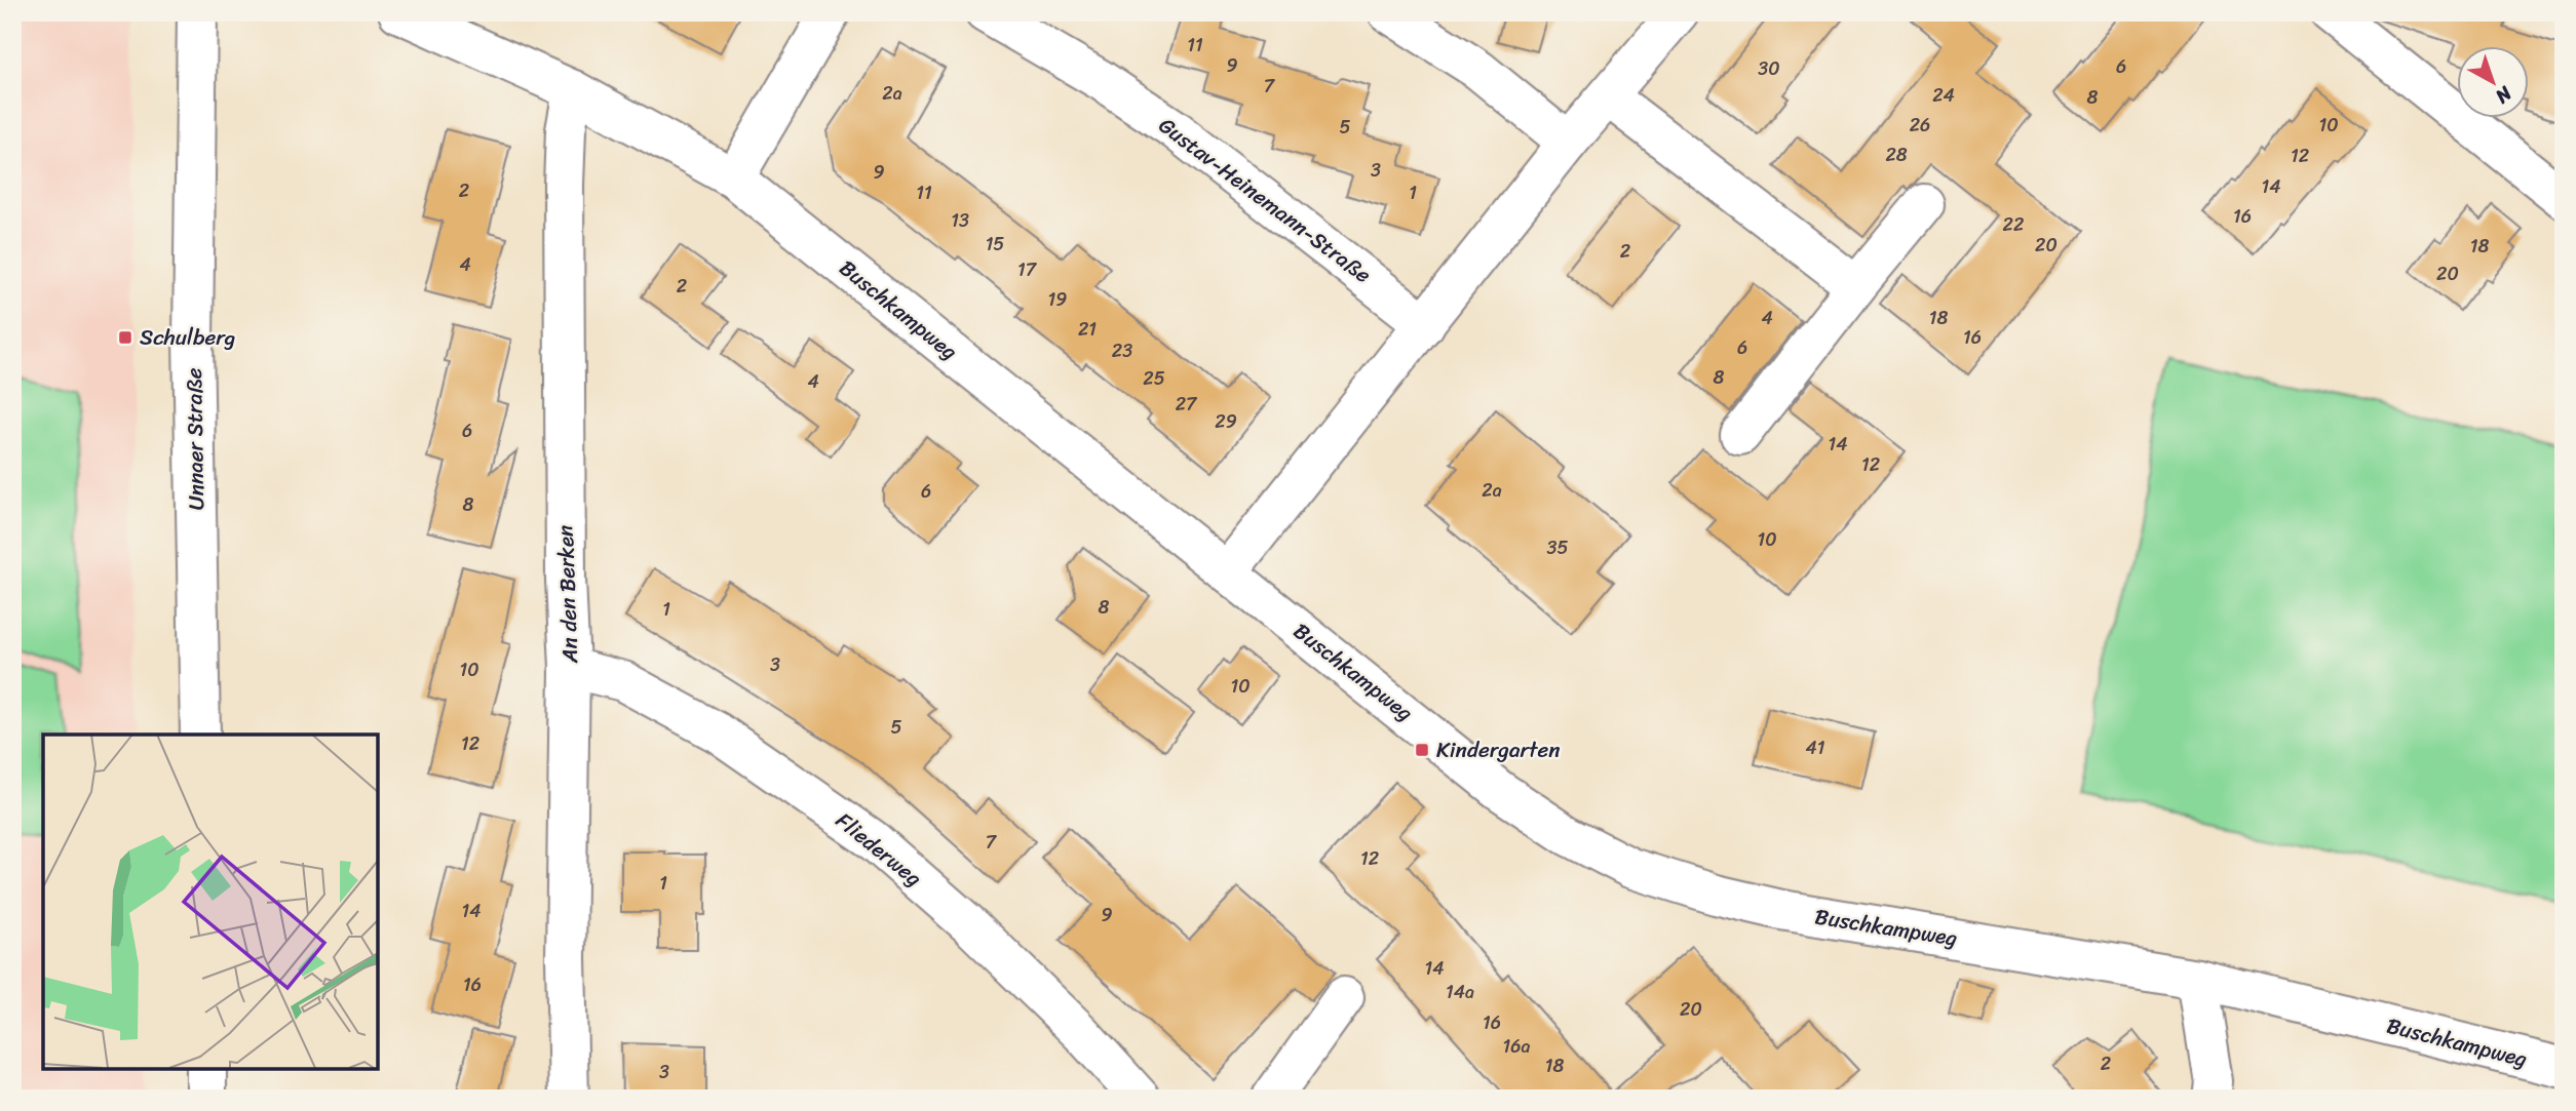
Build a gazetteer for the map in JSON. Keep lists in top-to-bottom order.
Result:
{
  "streets": {
    "street": [
      "Gustav-Heinemann-Straße",
      "Buschkampweg",
      "Unnaer Straße",
      "An den Berken",
      "Fliederweg"
    ]
  },
  "crossings": [
    ["Buschkampweg", "An den Berken"],
    ["An den Berken", "Fliederweg"]
  ],
  "places": {
    "transit": ["Schulberg", "Kindergarten"]
  },
  "house_numbers": [
    "11",
    "9",
    "6",
    "30",
    "7",
    "2a",
    "24",
    "8",
    "26",
    "10",
    "5",
    "28",
    "12",
    "3",
    "9",
    "14",
    "2",
    "11",
    "1",
    "16",
    "13",
    "22",
    "15",
    "20",
    "18",
    "2",
    "4",
    "17",
    "20",
    "2",
    "19",
    "4",
    "18",
    "21",
    "16",
    "6",
    "23",
    "8",
    "25",
    "4",
    "27",
    "29",
    "6",
    "14",
    "12",
    "2a",
    "6",
    "8",
    "10",
    "35",
    "8",
    "1",
    "3",
    "10",
    "10",
    "5",
    "12",
    "41",
    "7",
    "12",
    "1",
    "14",
    "9",
    "14",
    "16",
    "14a",
    "20",
    "16",
    "16a",
    "2",
    "18",
    "3"
  ],
  "north": "bottom right"
}
